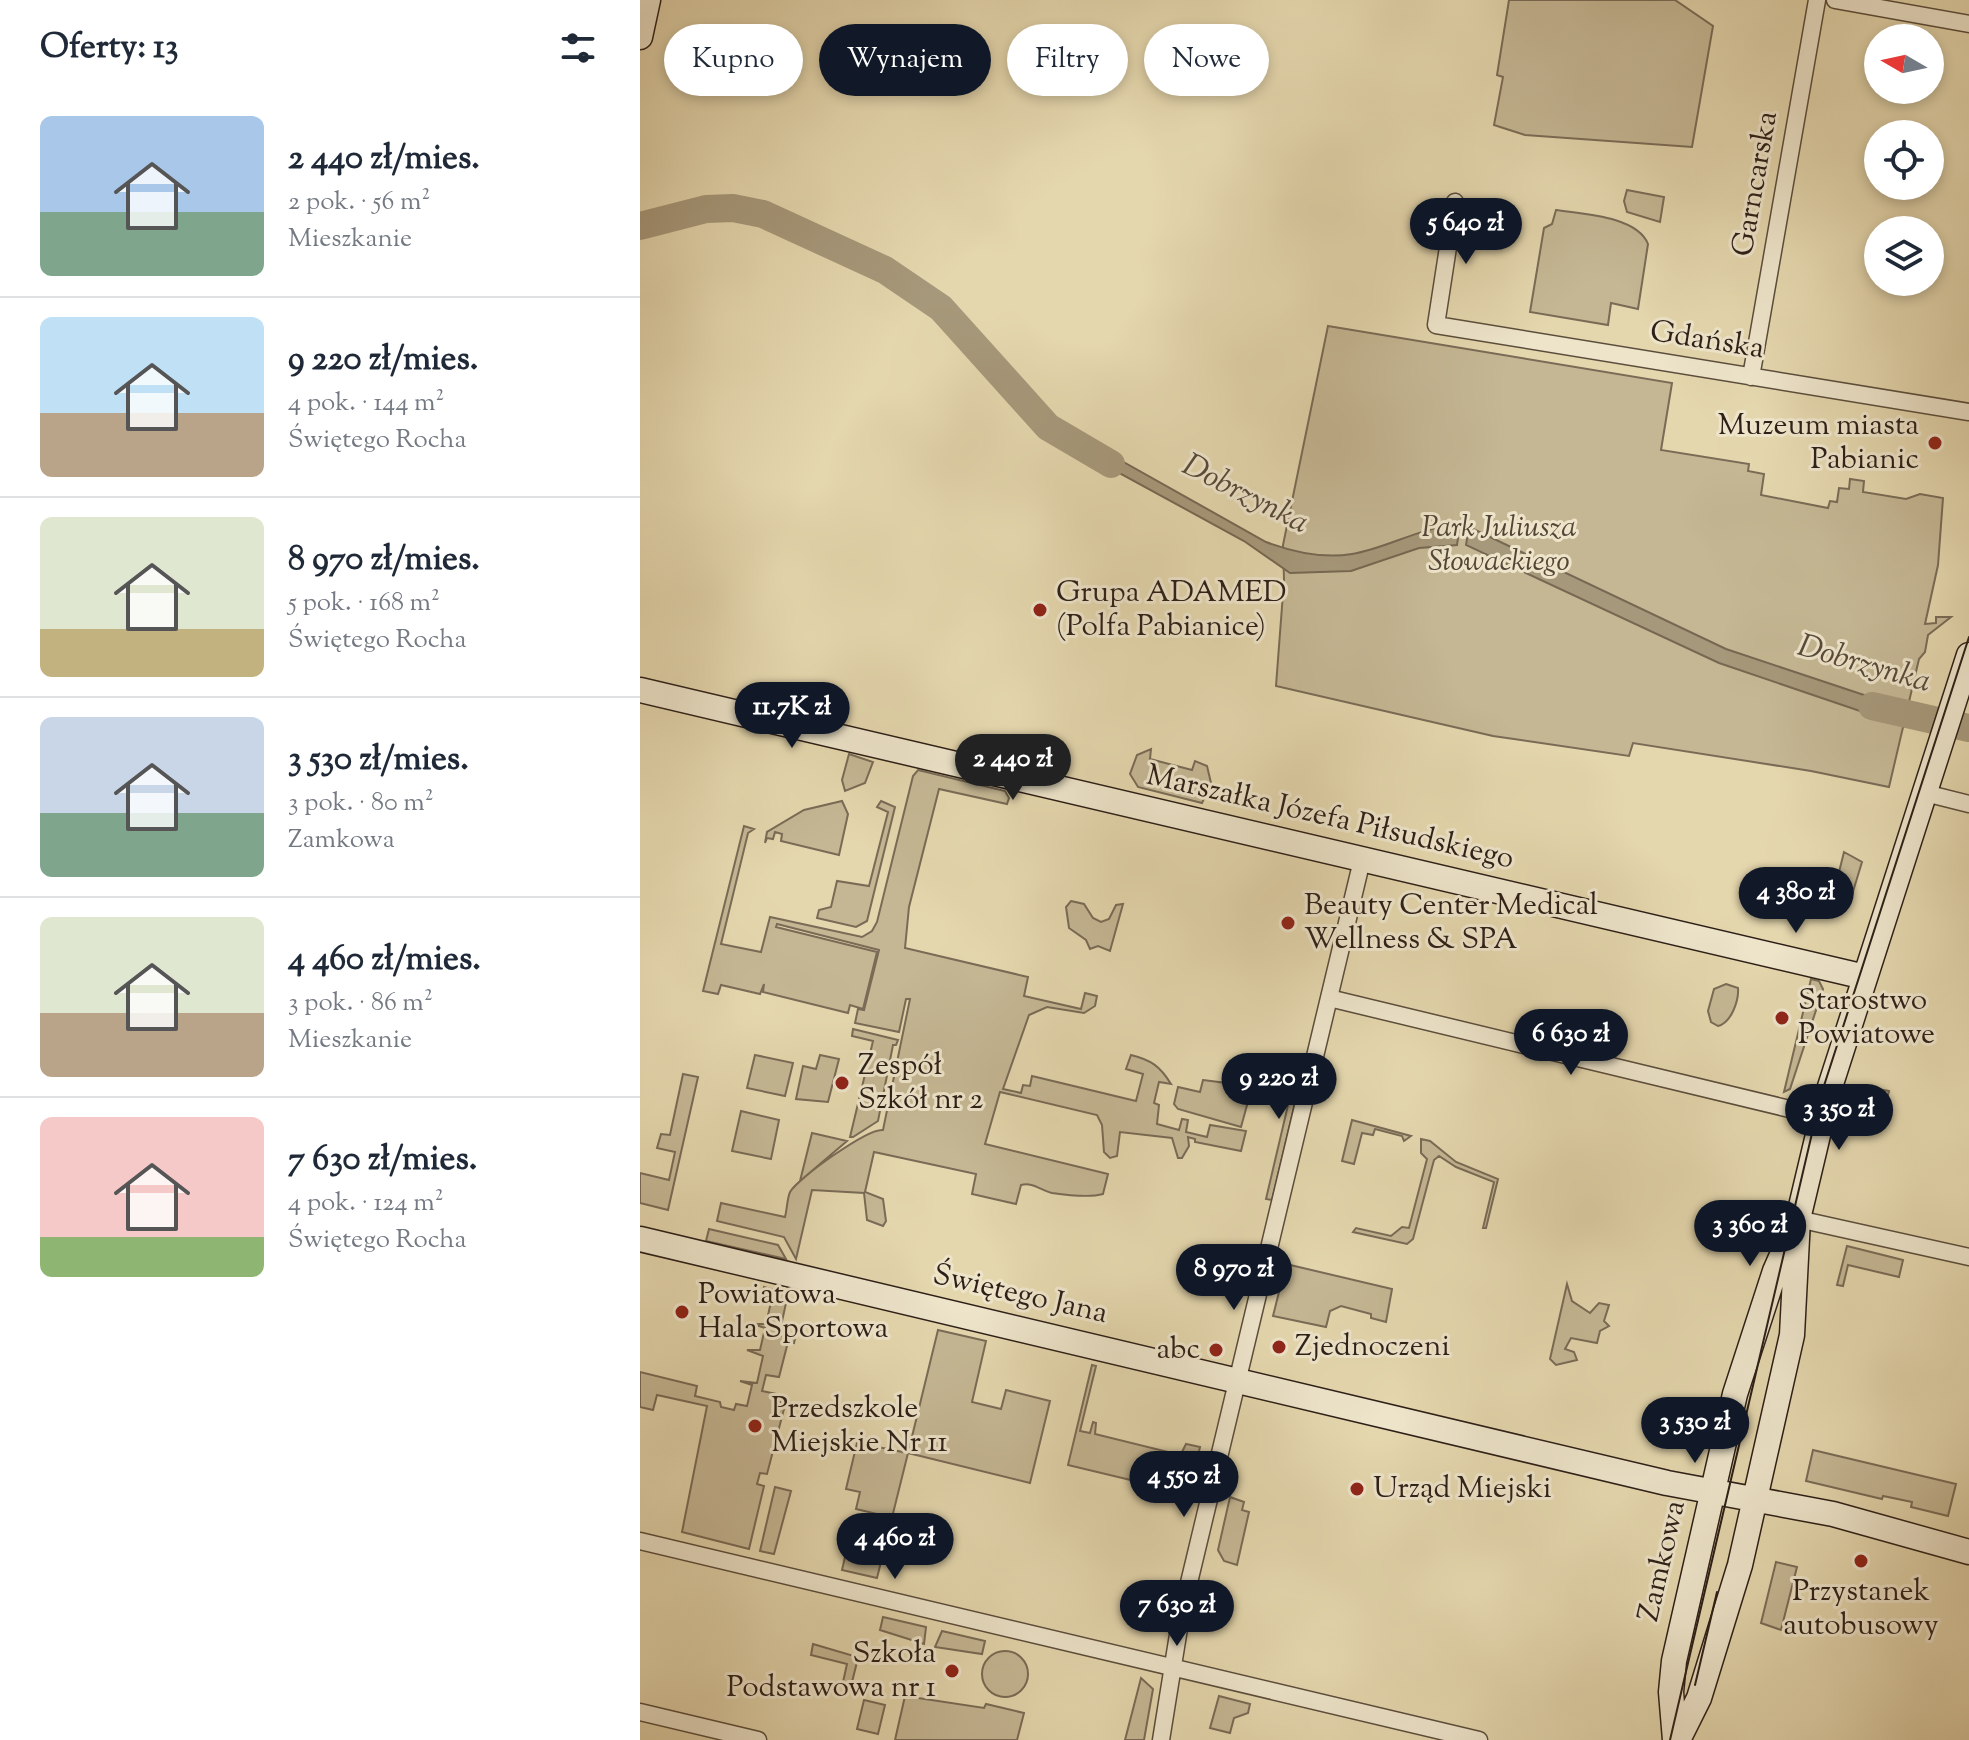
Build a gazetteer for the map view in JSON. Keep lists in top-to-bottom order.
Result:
{
  "streets": {
    "street": [
      "Garncarska",
      "Gdańska",
      "Marszałka Józefa Piłsudskiego",
      "Świętego Jana",
      "Zamkowa"
    ]
  },
  "crossings": [
    ["Garncarska", "Gdańska"],
    ["Marszałka Józefa Piłsudskiego", "Zamkowa"],
    ["Świętego Jana", "Zamkowa"]
  ],
  "water": ["Dobrzynka"],
  "parks": ["Park Juliusza Słowackiego"],
  "places": [
    "Muzeum miasta Pabianic",
    "Grupa ADAMED (Polfa Pabianice)",
    "Beauty Center Medical Wellness & SPA",
    "Starostwo Powiatowe",
    "Zespół Szkół nr 2",
    "Powiatowa Hala Sportowa",
    "Zjednoczeni",
    "abc",
    "Przedszkole Miejskie Nr 11",
    "Urząd Miejski",
    "Przystanek autobusowy",
    "Szkoła Podstawowa nr 1"
  ],
  "north": "left",
  "page": {
    "heading": "Oferty: 13",
    "chip": [
      "Kupno",
      "Wynajem",
      "Filtry",
      "Nowe"
    ],
    "list": [
      {
        "name": "2 440 zł/mies.",
        "note": "2 pok. · 56 m² · Mieszkanie"
      },
      {
        "name": "9 220 zł/mies.",
        "note": "4 pok. · 144 m² · Świętego Rocha"
      },
      {
        "name": "8 970 zł/mies.",
        "note": "5 pok. · 168 m² · Świętego Rocha"
      },
      {
        "name": "3 530 zł/mies.",
        "note": "3 pok. · 80 m² · Zamkowa"
      },
      {
        "name": "4 460 zł/mies.",
        "note": "3 pok. · 86 m² · Mieszkanie"
      },
      {
        "name": "7 630 zł/mies.",
        "note": "4 pok. · 124 m² · Świętego Rocha"
      }
    ],
    "price": [
      "5 640 zł",
      "11.7K zł",
      "2 440 zł",
      "4 380 zł",
      "6 630 zł",
      "9 220 zł",
      "3 350 zł",
      "3 360 zł",
      "8 970 zł",
      "3 530 zł",
      "4 550 zł",
      "4 460 zł",
      "7 630 zł"
    ]
  }
}
